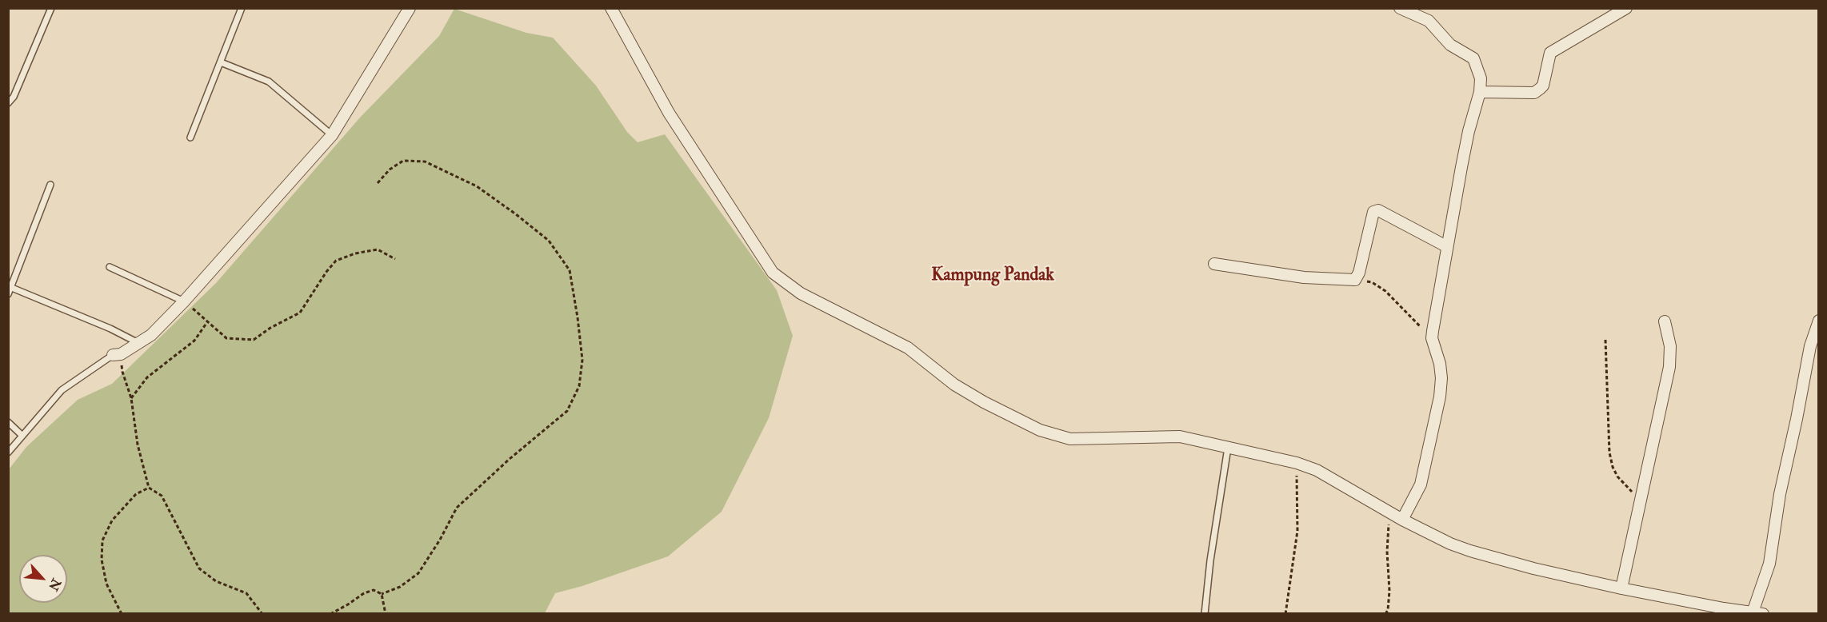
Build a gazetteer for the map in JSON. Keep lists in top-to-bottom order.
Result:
{
  "districts": ["Kampung Pandak"],
  "north": "bottom right"
}
